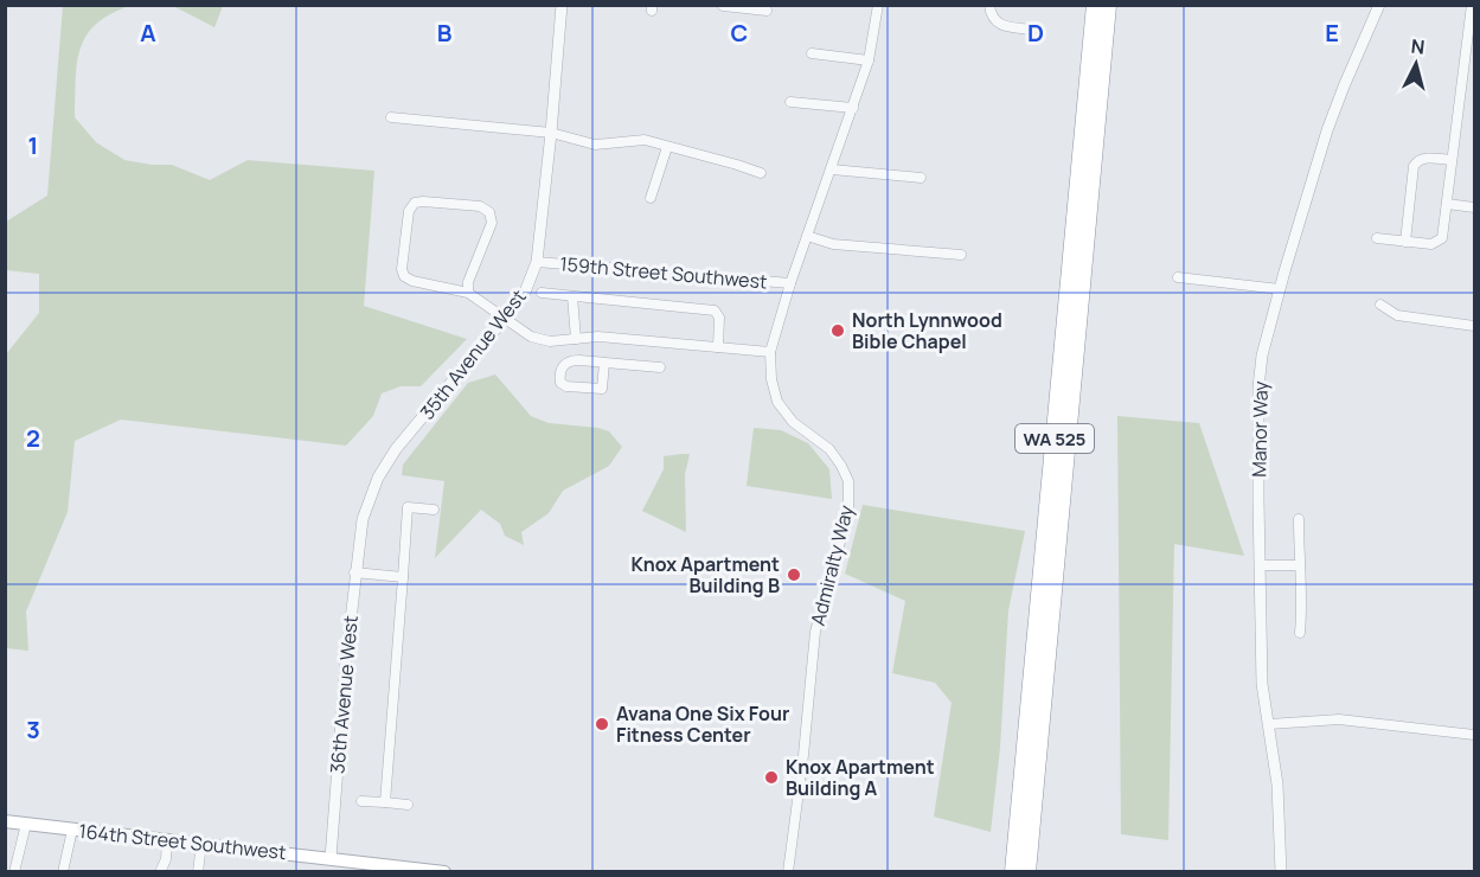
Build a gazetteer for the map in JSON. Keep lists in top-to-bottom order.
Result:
{
  "streets": {
    "highway": ["WA 525"],
    "main road": ["36th Avenue West", "164th Street Southwest"],
    "street": [
      "159th Street Southwest",
      "35th Avenue West",
      "Manor Way",
      "Admiralty Way"
    ]
  },
  "crossings": [
    ["159th Street Southwest", "35th Avenue West"],
    ["159th Street Southwest", "Admiralty Way"],
    ["35th Avenue West", "36th Avenue West"],
    ["36th Avenue West", "164th Street Southwest"]
  ],
  "places": [
    "North Lynnwood Bible Chapel",
    "Knox Apartment Building B",
    "Avana One Six Four Fitness Center",
    "Knox Apartment Building A"
  ],
  "north": "top",
  "grid": {
    "columns": [
      "A",
      "B",
      "C",
      "D",
      "E"
    ],
    "rows": ["1", "2", "3"]
  }
}
